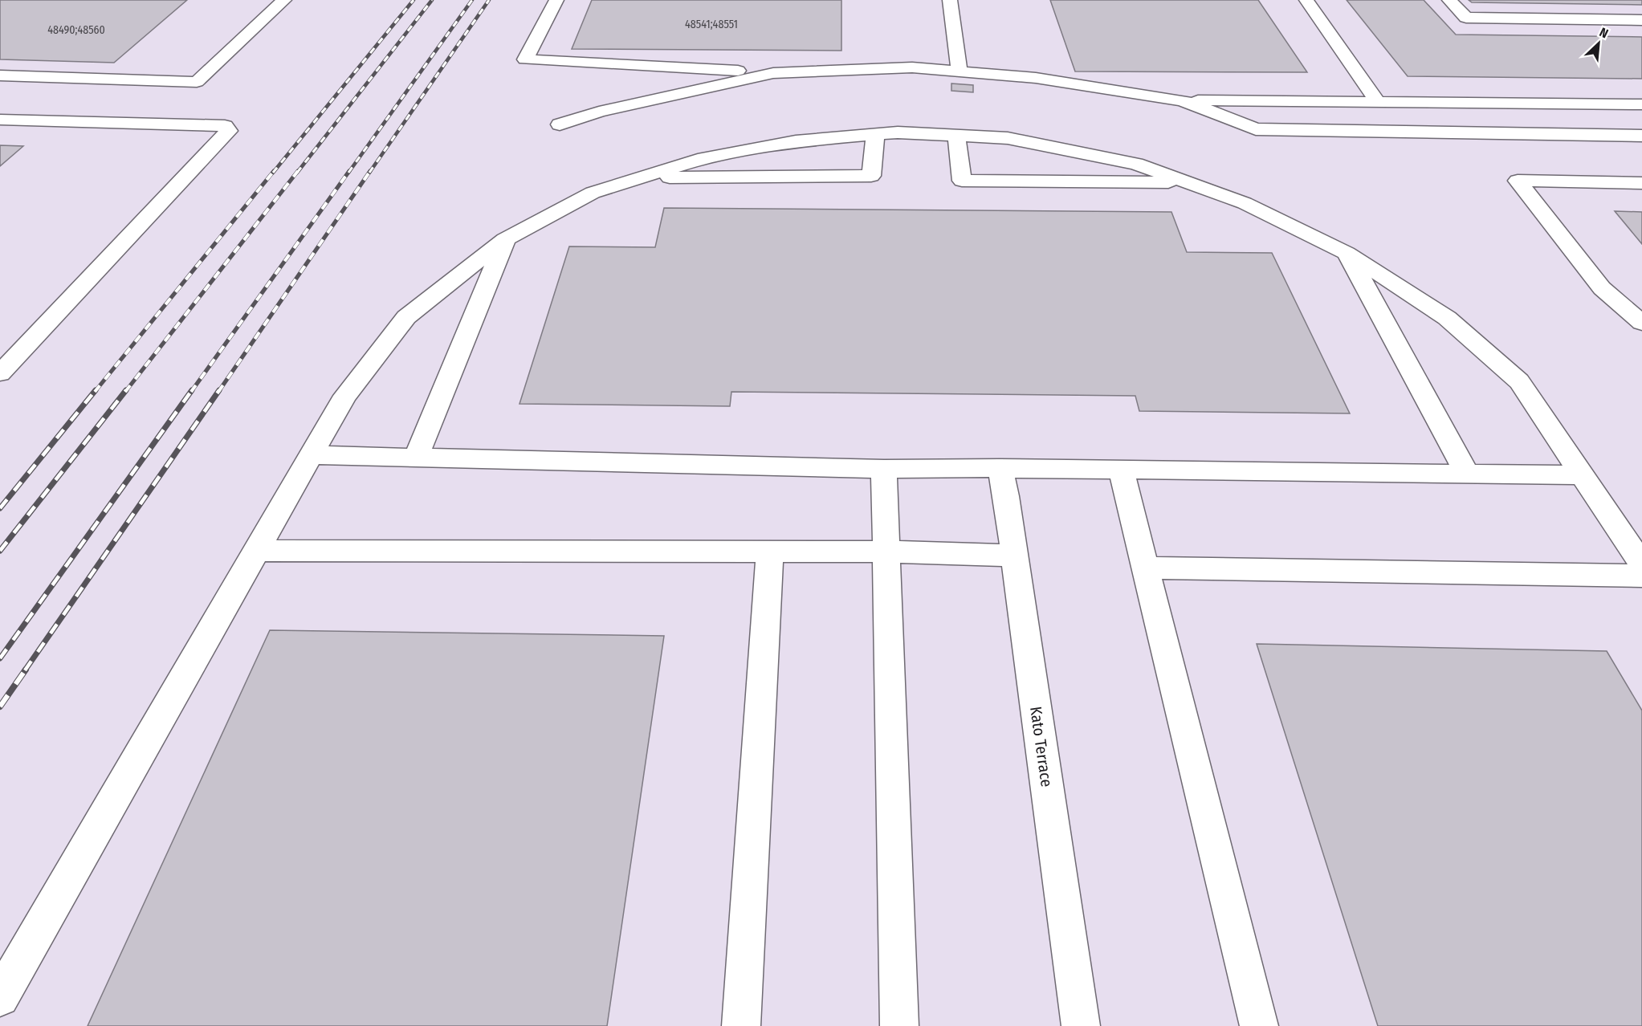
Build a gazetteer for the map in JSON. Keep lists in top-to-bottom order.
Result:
{
  "streets": {
    "street": ["Kato Terrace"]
  },
  "house_numbers": ["48541;48551", "48490;48560"],
  "north": "top right"
}
